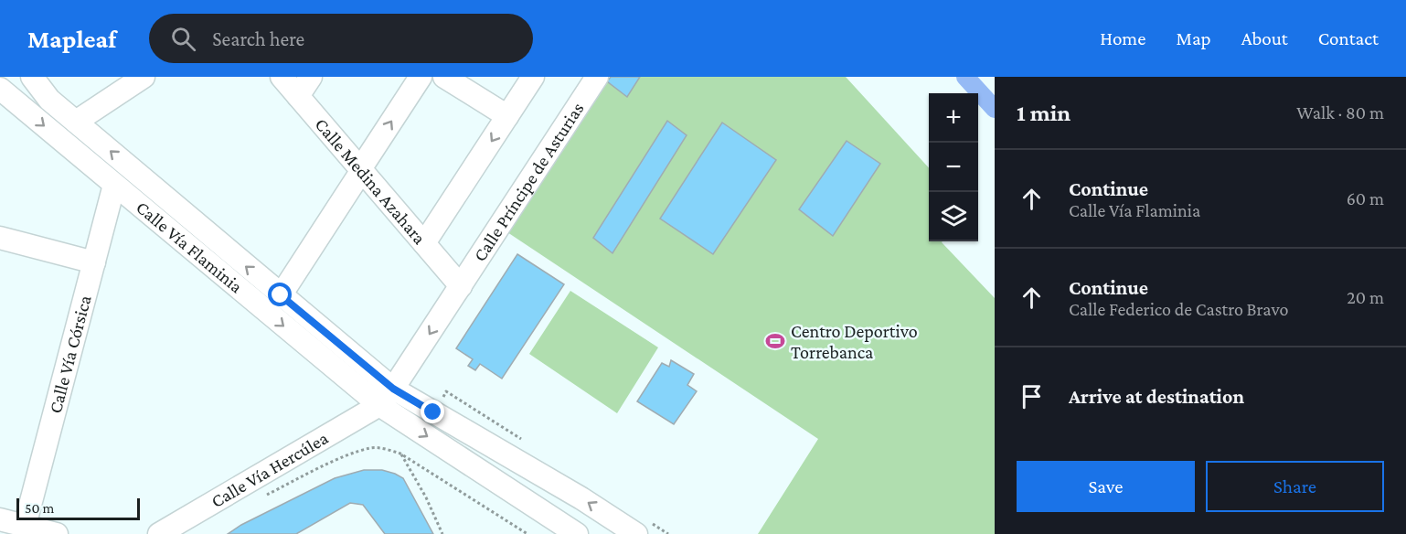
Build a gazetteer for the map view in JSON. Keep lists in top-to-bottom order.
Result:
{
  "streets": {
    "street": [
      "Calle Medina Azahara",
      "Calle Príncipe de Asturias",
      "Calle Vía Flaminia",
      "Calle Vía Córsica",
      "Calle Vía Hercúlea"
    ]
  },
  "crossings": [
    ["Calle Medina Azahara", "Calle Príncipe de Asturias"],
    ["Calle Príncipe de Asturias", "Calle Vía Flaminia"],
    ["Calle Príncipe de Asturias", "Calle Vía Hercúlea"],
    ["Calle Vía Flaminia", "Calle Vía Córsica"],
    ["Calle Vía Flaminia", "Calle Vía Hercúlea"]
  ],
  "places": {
    "sports": ["Centro Deportivo Torrebanca"]
  },
  "scale_bar": "50 m",
  "page": {
    "header": "Mapleaf",
    "search": "Search here",
    "nav": [
      "Home",
      "Map",
      "About",
      "Contact"
    ],
    "heading": ["1 min", "Walk · 80 m"],
    "map_buttons": ["+", "−"],
    "list": [
      ["Continue", "Calle Vía Flaminia", "60 m"],
      ["Continue", "Calle Federico de Castro Bravo", "20 m"],
      "Arrive at destination"
    ],
    "buttons": ["Save", "Share"],
    "scale": "50 m"
  }
}
